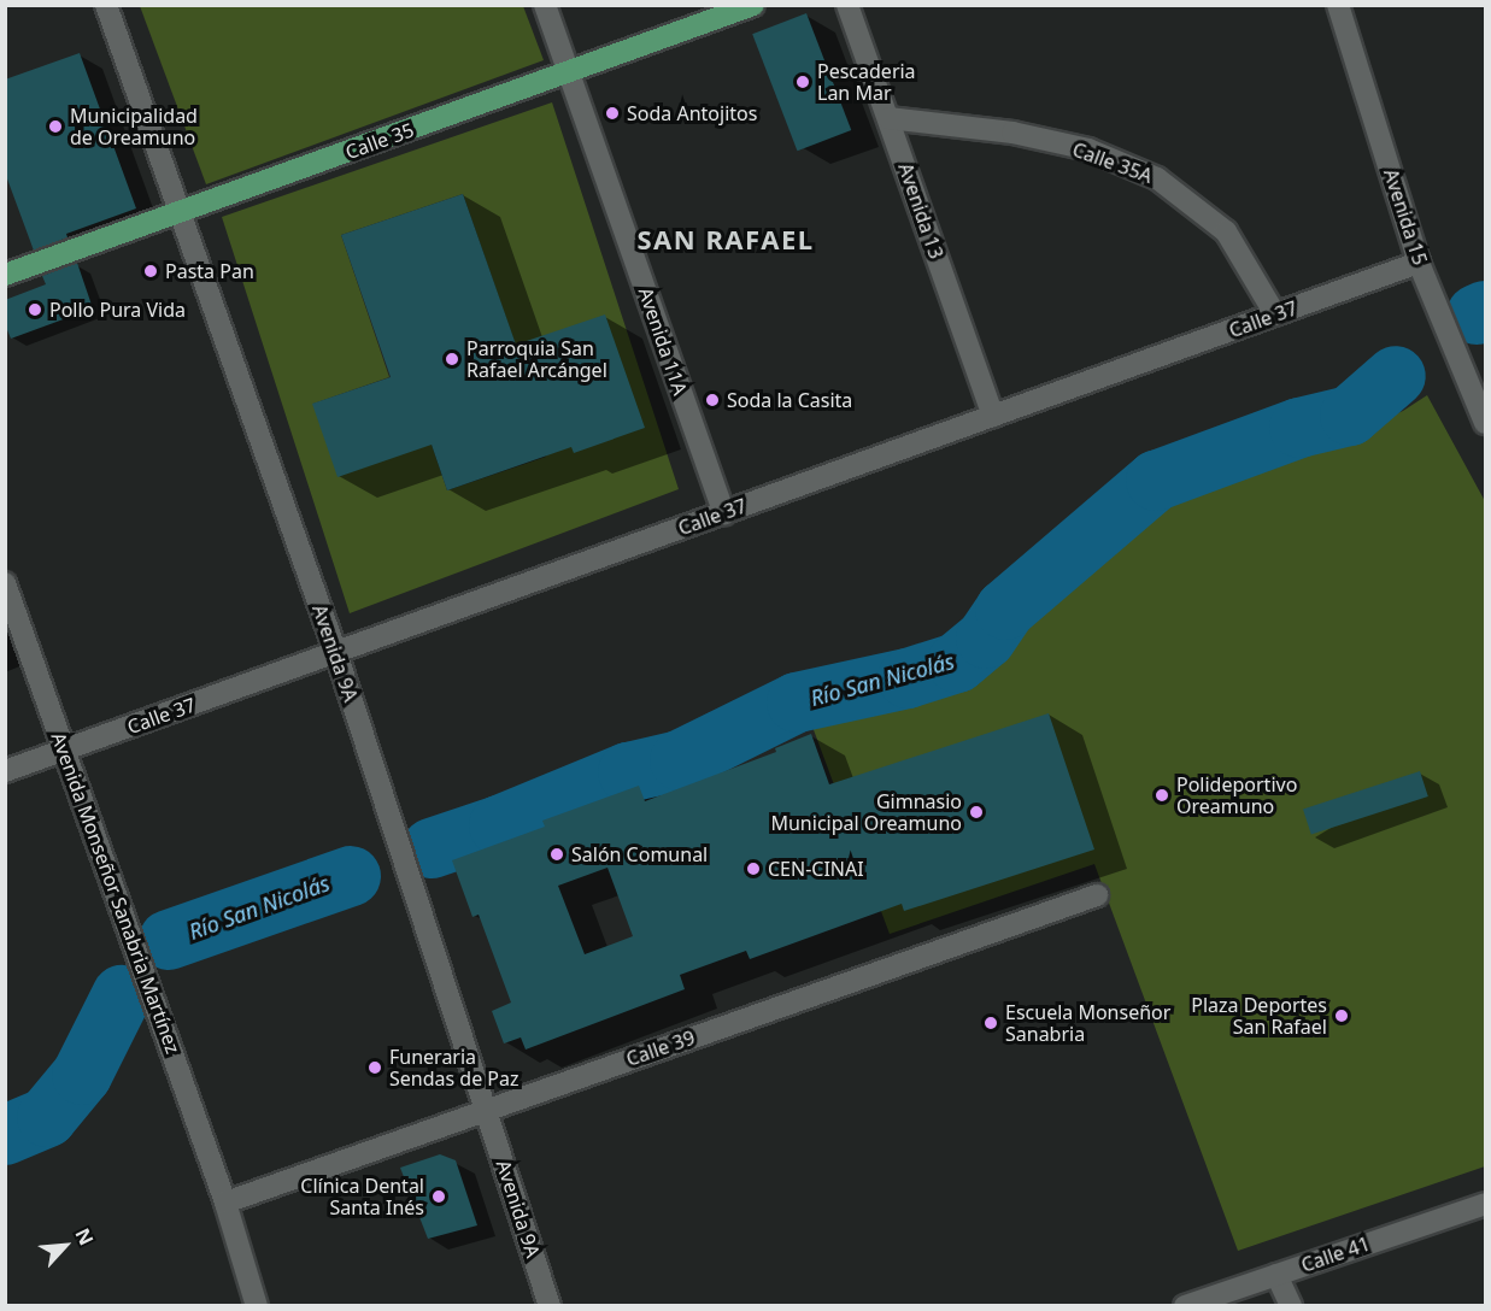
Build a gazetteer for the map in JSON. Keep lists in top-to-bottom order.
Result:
{
  "streets": {
    "main road": ["Calle 35"],
    "street": [
      "Calle 35A",
      "Avenida 13",
      "Avenida 15",
      "Calle 37",
      "Avenida 11A",
      "Avenida 9A",
      "Avenida Monseñor Sanabria Martínez",
      "Calle 39",
      "Calle 41"
    ]
  },
  "crossings": [
    ["Calle 35", "Avenida 11A"],
    ["Calle 35", "Avenida 9A"],
    ["Calle 35A", "Avenida 13"],
    ["Calle 35A", "Calle 37"],
    ["Avenida 13", "Calle 37"],
    ["Avenida 15", "Calle 37"],
    ["Calle 37", "Avenida 11A"],
    ["Calle 37", "Avenida 9A"],
    ["Calle 37", "Avenida Monseñor Sanabria Martínez"],
    ["Avenida 9A", "Calle 39"],
    ["Avenida Monseñor Sanabria Martínez", "Calle 39"]
  ],
  "districts": ["SAN RAFAEL"],
  "water": ["Río San Nicolás"],
  "places": [
    "Pescaderia Lan Mar",
    "Soda Antojitos",
    "Municipalidad de Oreamuno",
    "Pasta Pan",
    "Pollo Pura Vida",
    "Parroquia San Rafael Arcángel",
    "Soda la Casita",
    "Polideportivo Oreamuno",
    "Gimnasio Municipal Oreamuno",
    "Salón Comunal",
    "CEN-CINAI",
    "Plaza Deportes San Rafael",
    "Escuela Monseñor Sanabria",
    "Funeraria Sendas de Paz",
    "Clínica Dental Santa Inés"
  ],
  "north": "top right"
}
